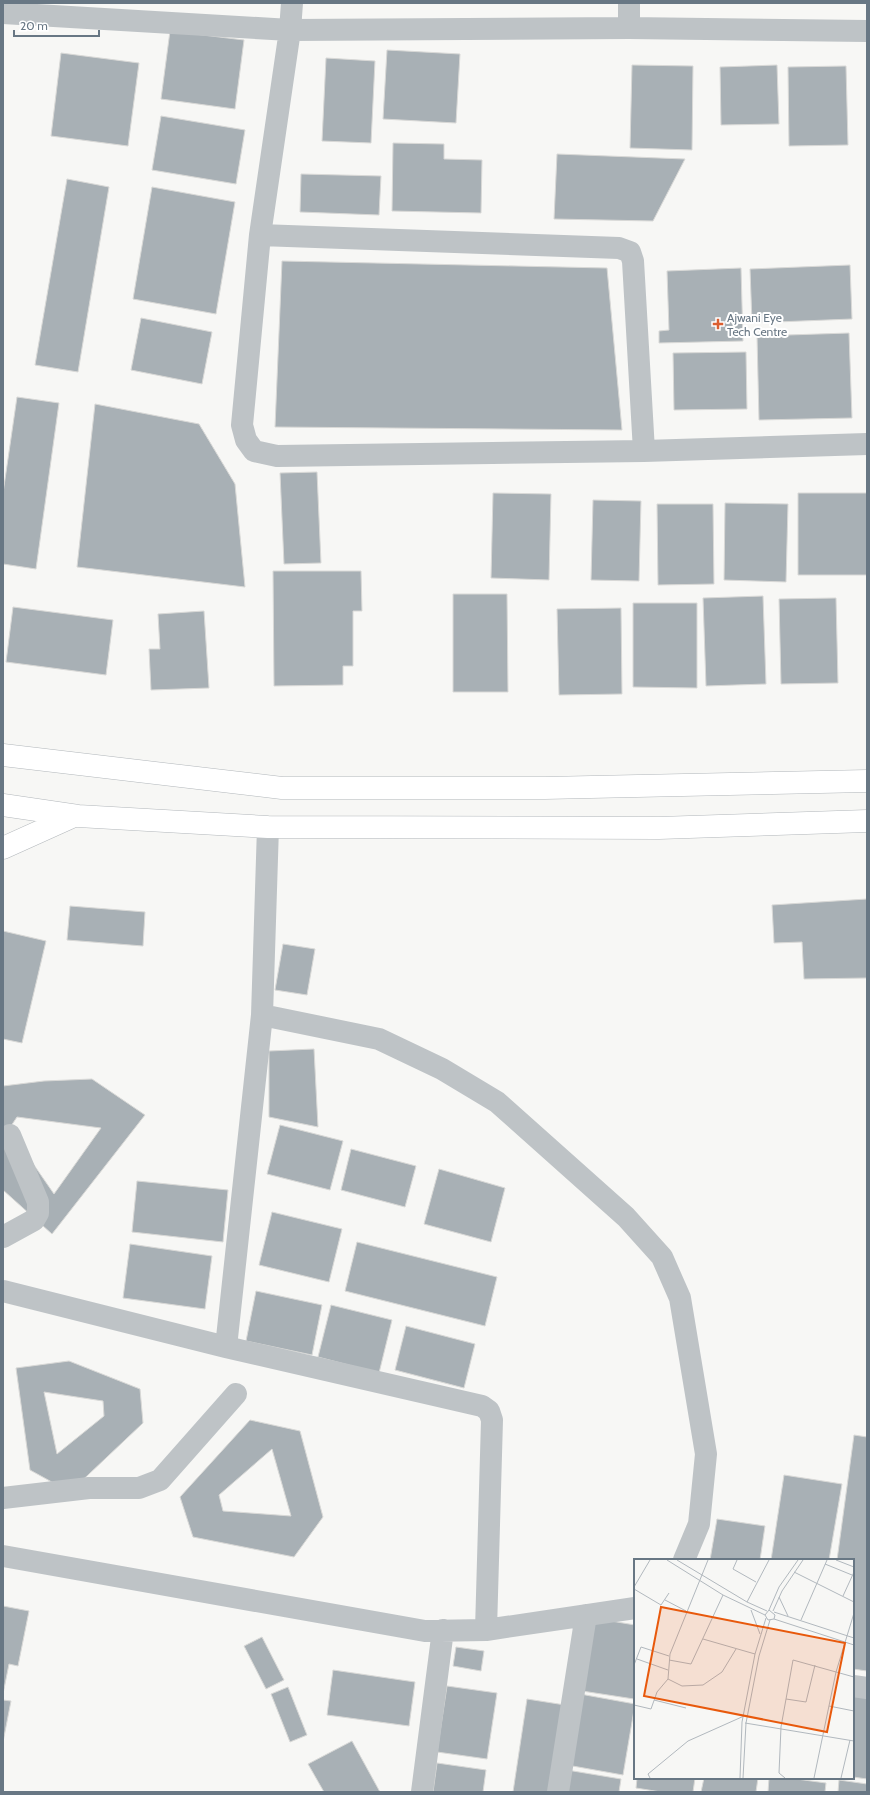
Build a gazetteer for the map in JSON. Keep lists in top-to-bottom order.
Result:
{
  "places": {
    "health": ["Ajwani Eye Tech Centre"]
  },
  "scale_bar": "20 m"
}
